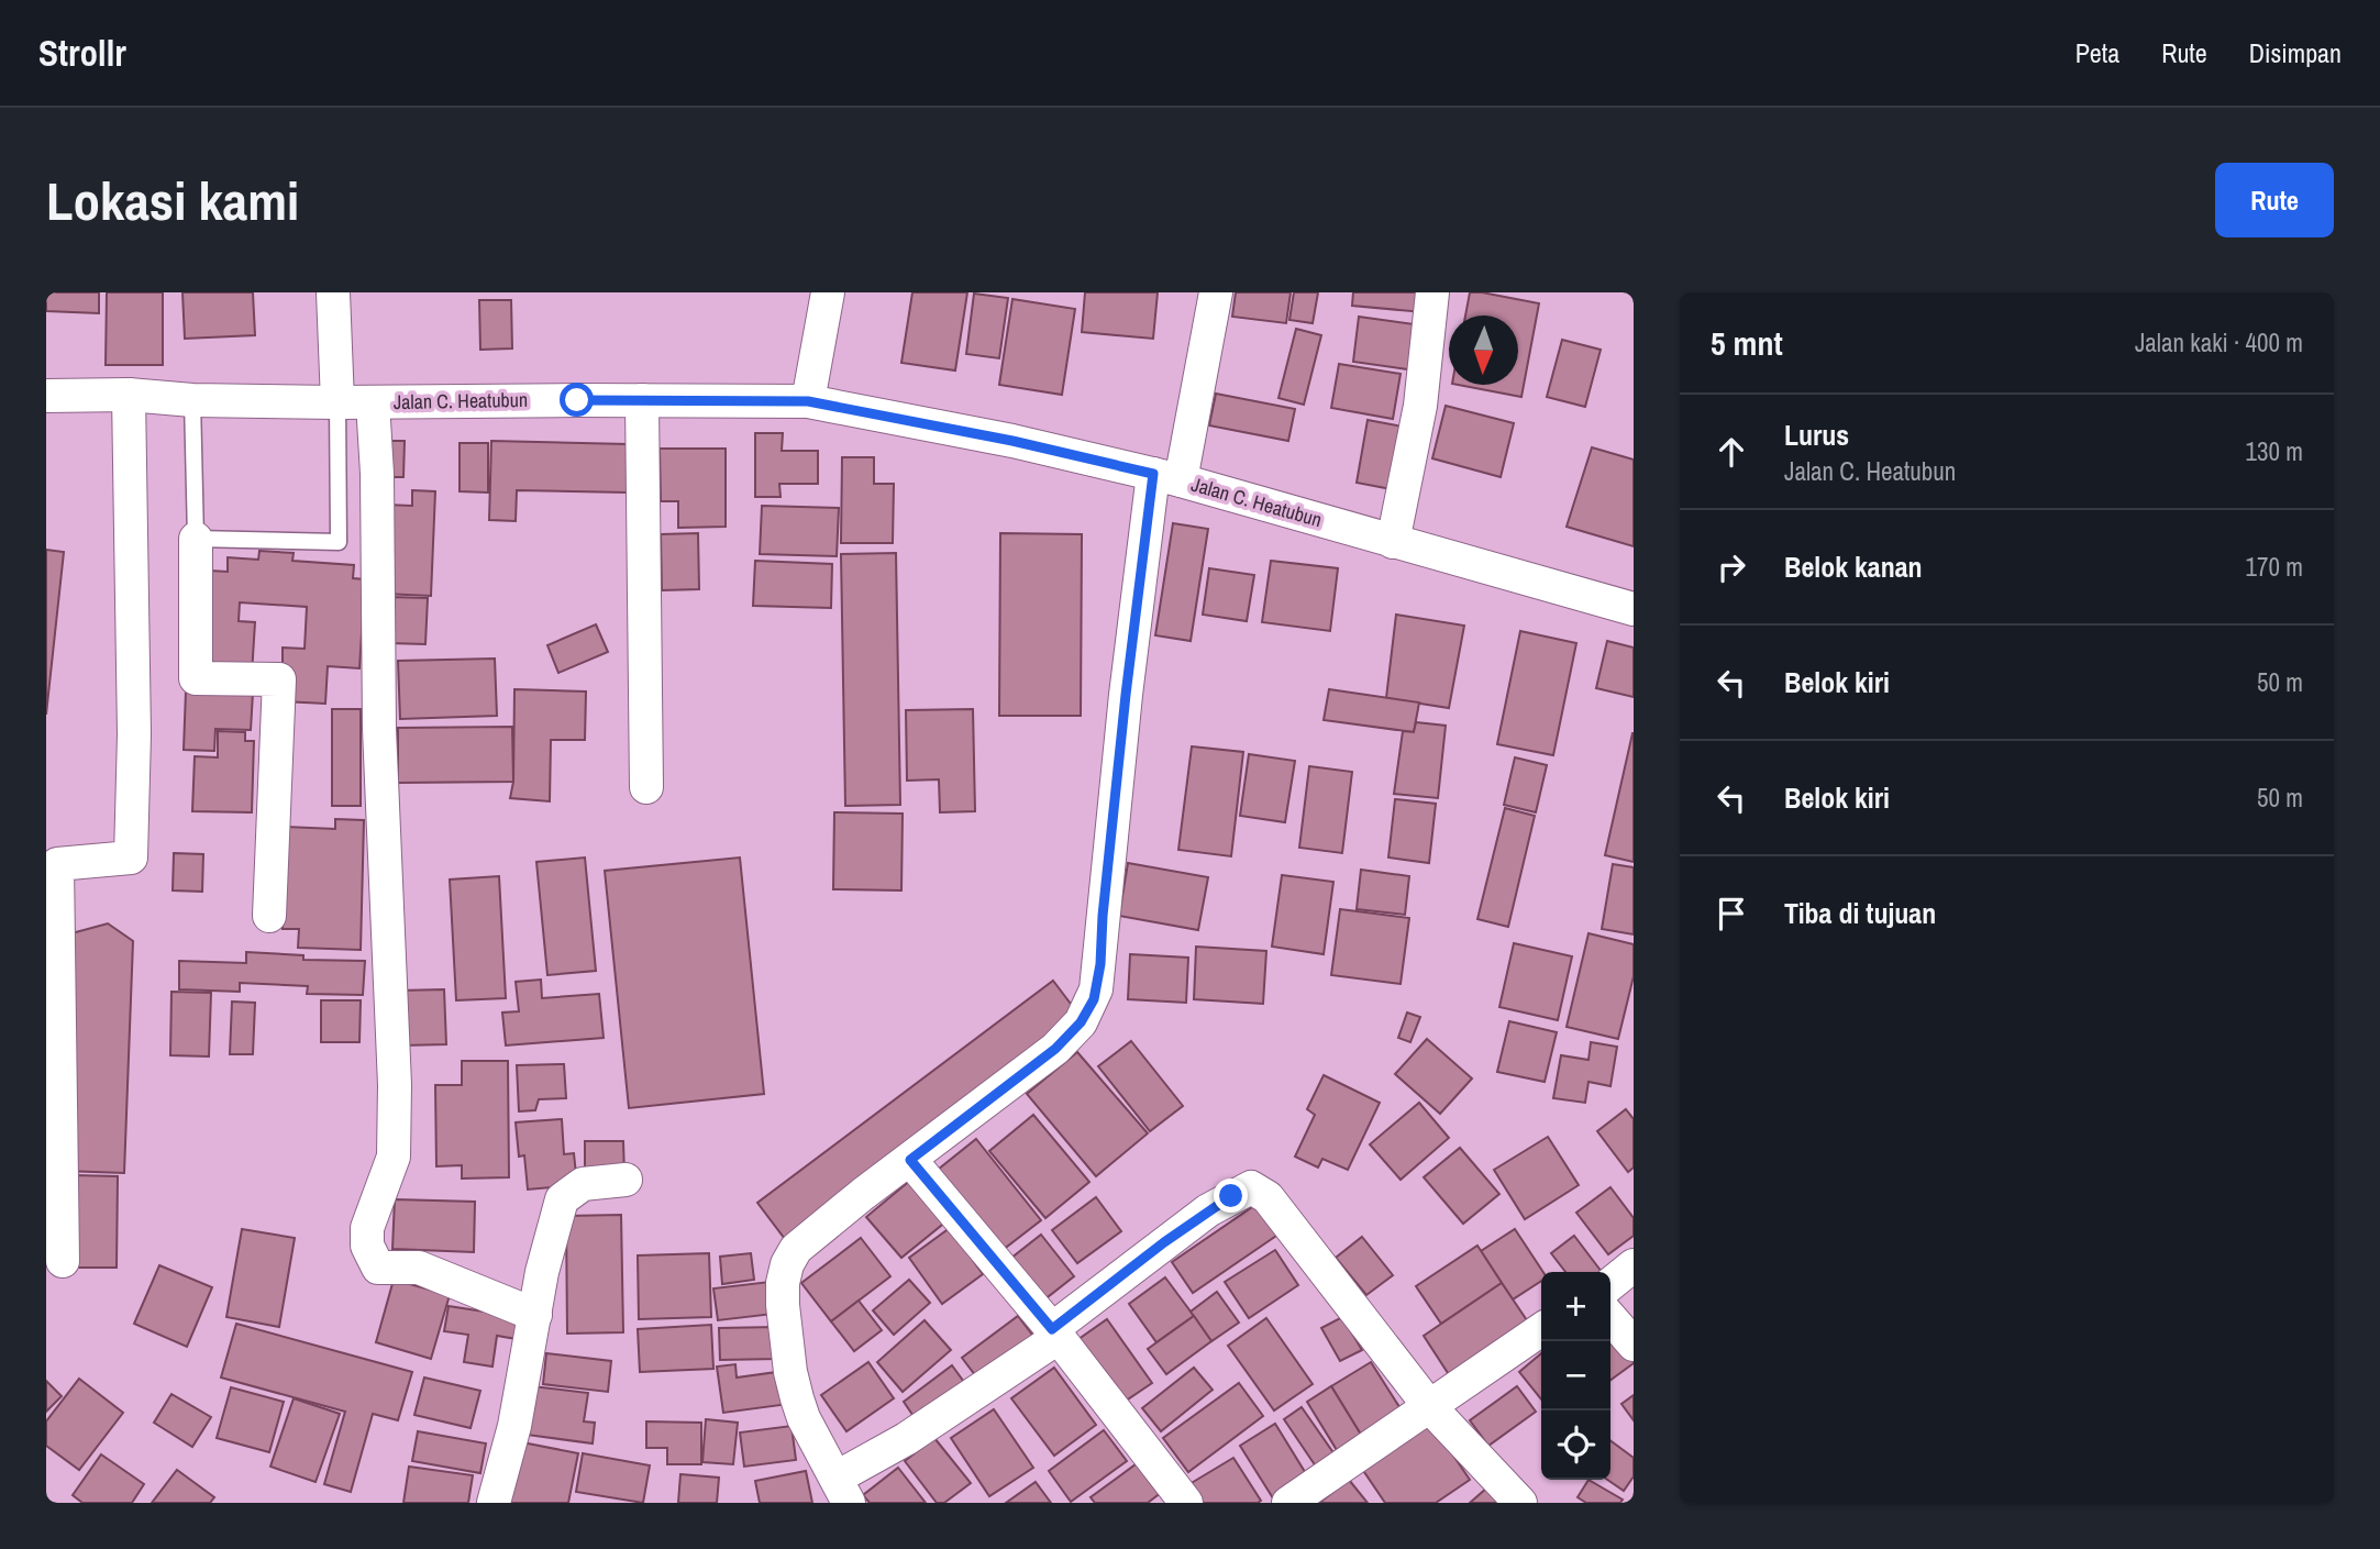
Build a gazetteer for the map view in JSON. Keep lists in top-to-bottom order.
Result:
{
  "streets": {
    "street": ["Jalan C. Heatubun"]
  },
  "north": "bottom",
  "page": {
    "header": "Strollr",
    "nav": ["Peta", "Rute", "Disimpan"],
    "buttons": "Rute",
    "title": "Lokasi kami",
    "heading": ["5 mnt", "Jalan kaki · 400 m"],
    "list": [
      ["Lurus", "Jalan C. Heatubun", "130 m"],
      ["Belok kanan", "170 m"],
      ["Belok kiri", "50 m"],
      ["Belok kiri", "50 m"],
      "Tiba di tujuan"
    ],
    "map_buttons": ["+", "−"]
  }
}
